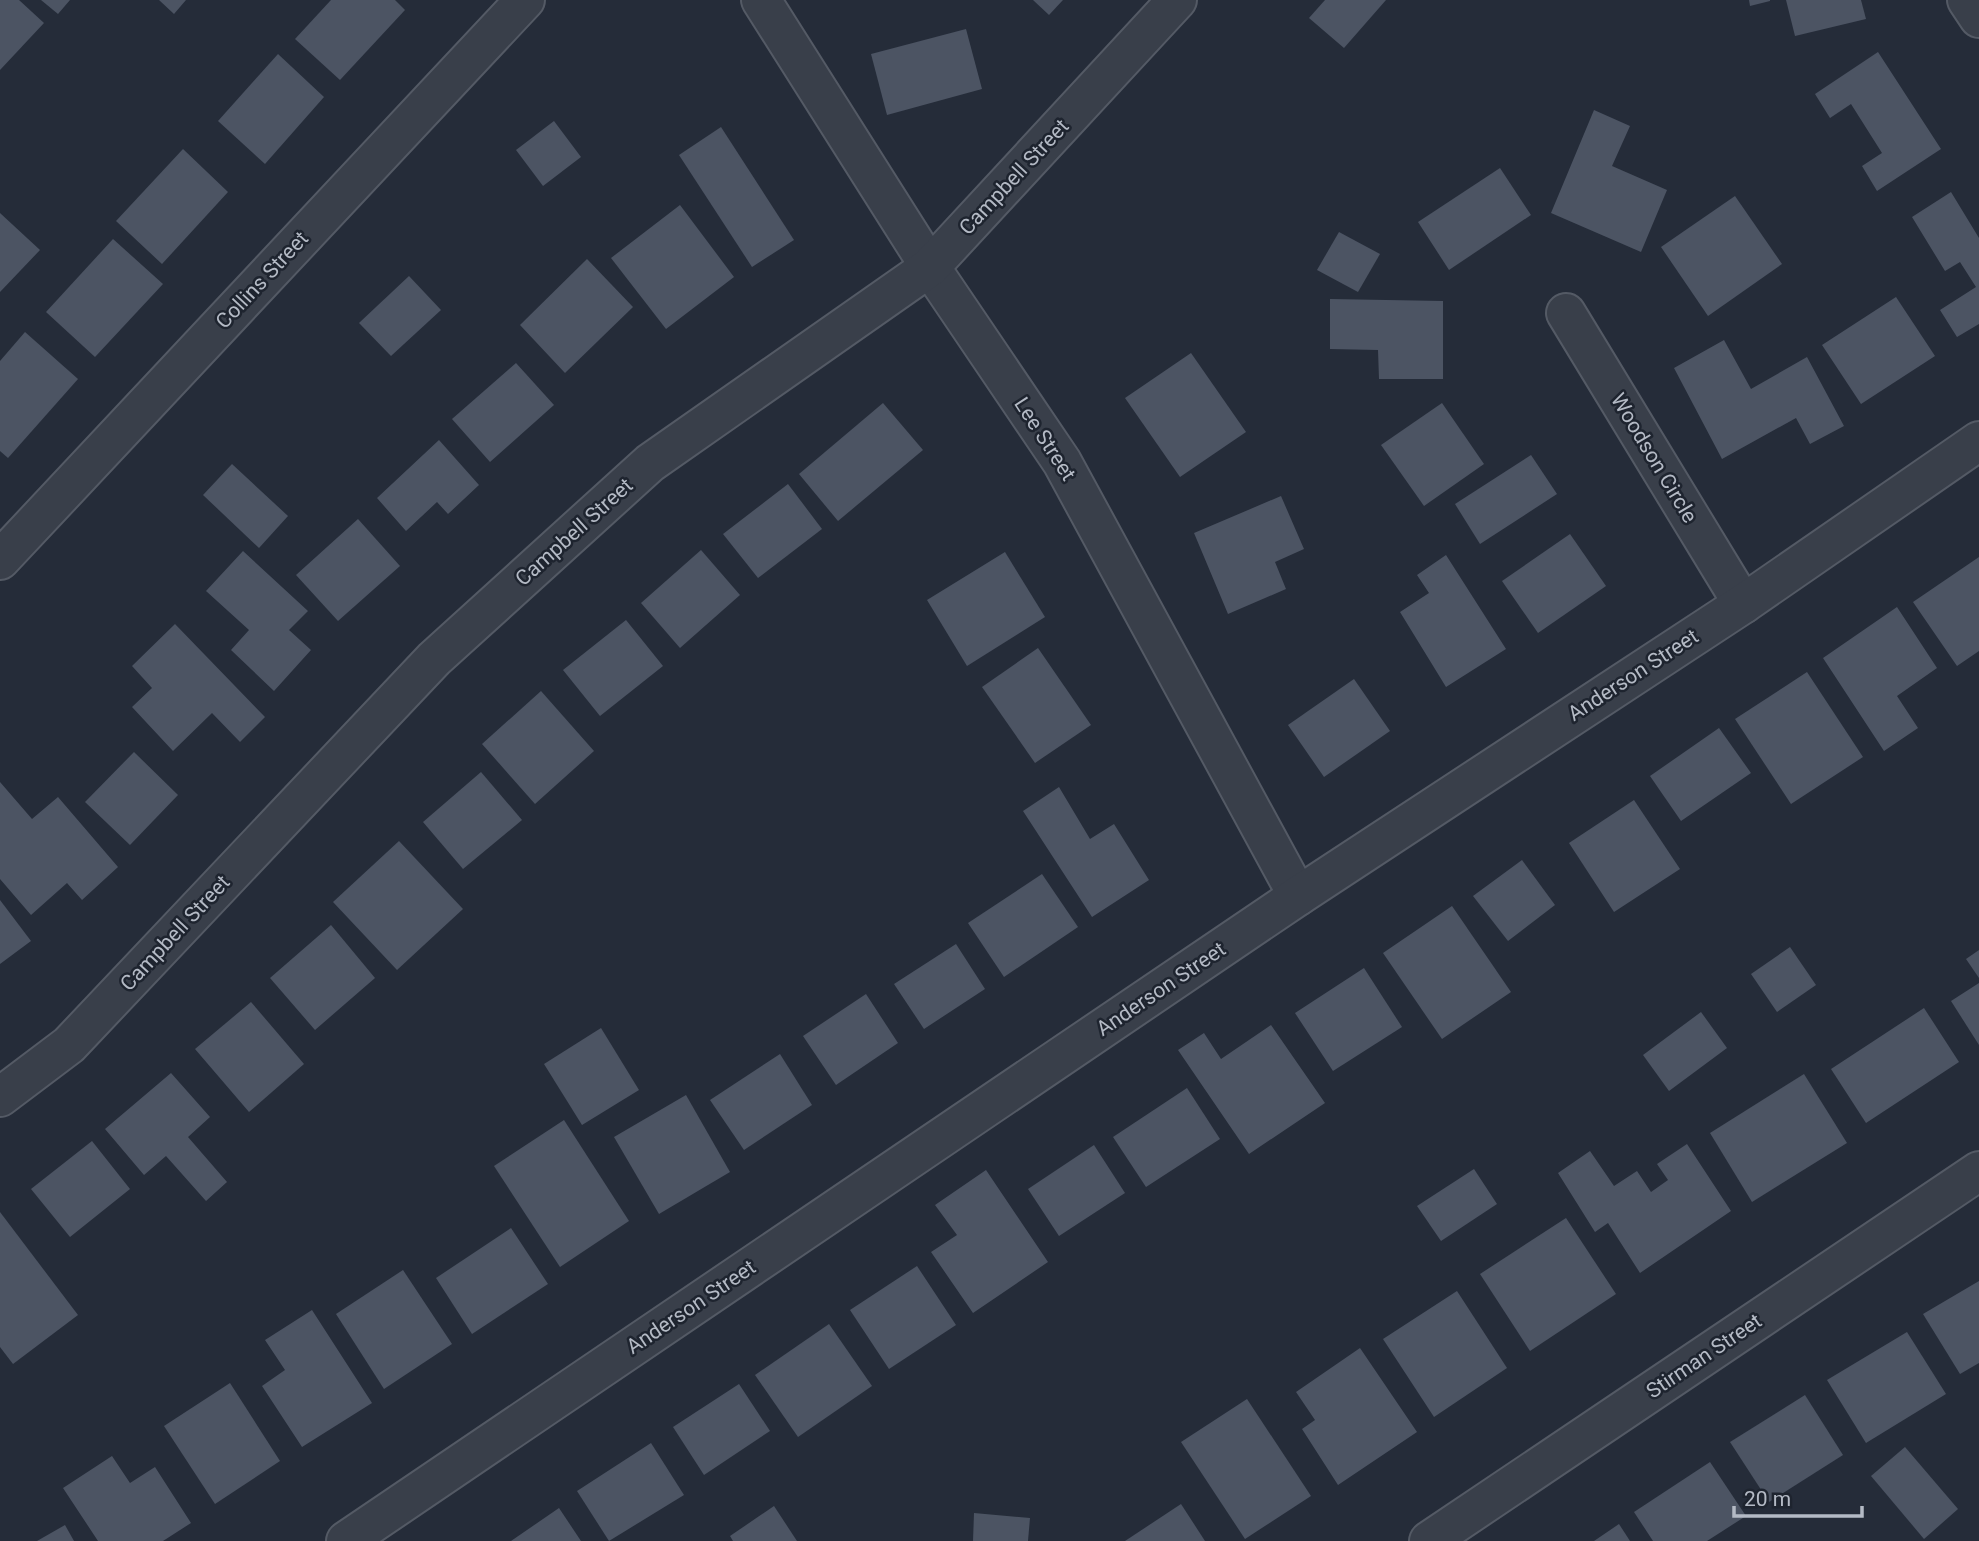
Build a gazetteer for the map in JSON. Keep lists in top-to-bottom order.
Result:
{
  "streets": {
    "street": [
      "Campbell Street",
      "Collins Street",
      "Lee Street",
      "Woodson Circle",
      "Anderson Street",
      "Stirman Street"
    ]
  },
  "crossings": [
    ["Campbell Street", "Lee Street"],
    ["Lee Street", "Anderson Street"],
    ["Woodson Circle", "Anderson Street"]
  ],
  "scale_bar": "20 m"
}
